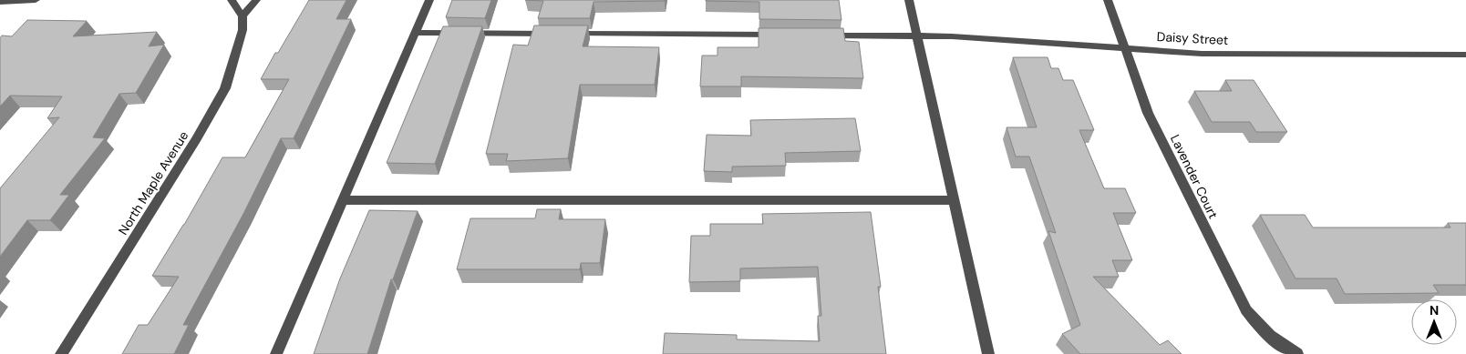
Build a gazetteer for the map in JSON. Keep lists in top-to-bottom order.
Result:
{
  "streets": {
    "street": ["Daisy Street", "Lavender Court", "North Maple Avenue"]
  },
  "crossings": [
    ["Daisy Street", "Lavender Court"]
  ],
  "north": "top"
}
